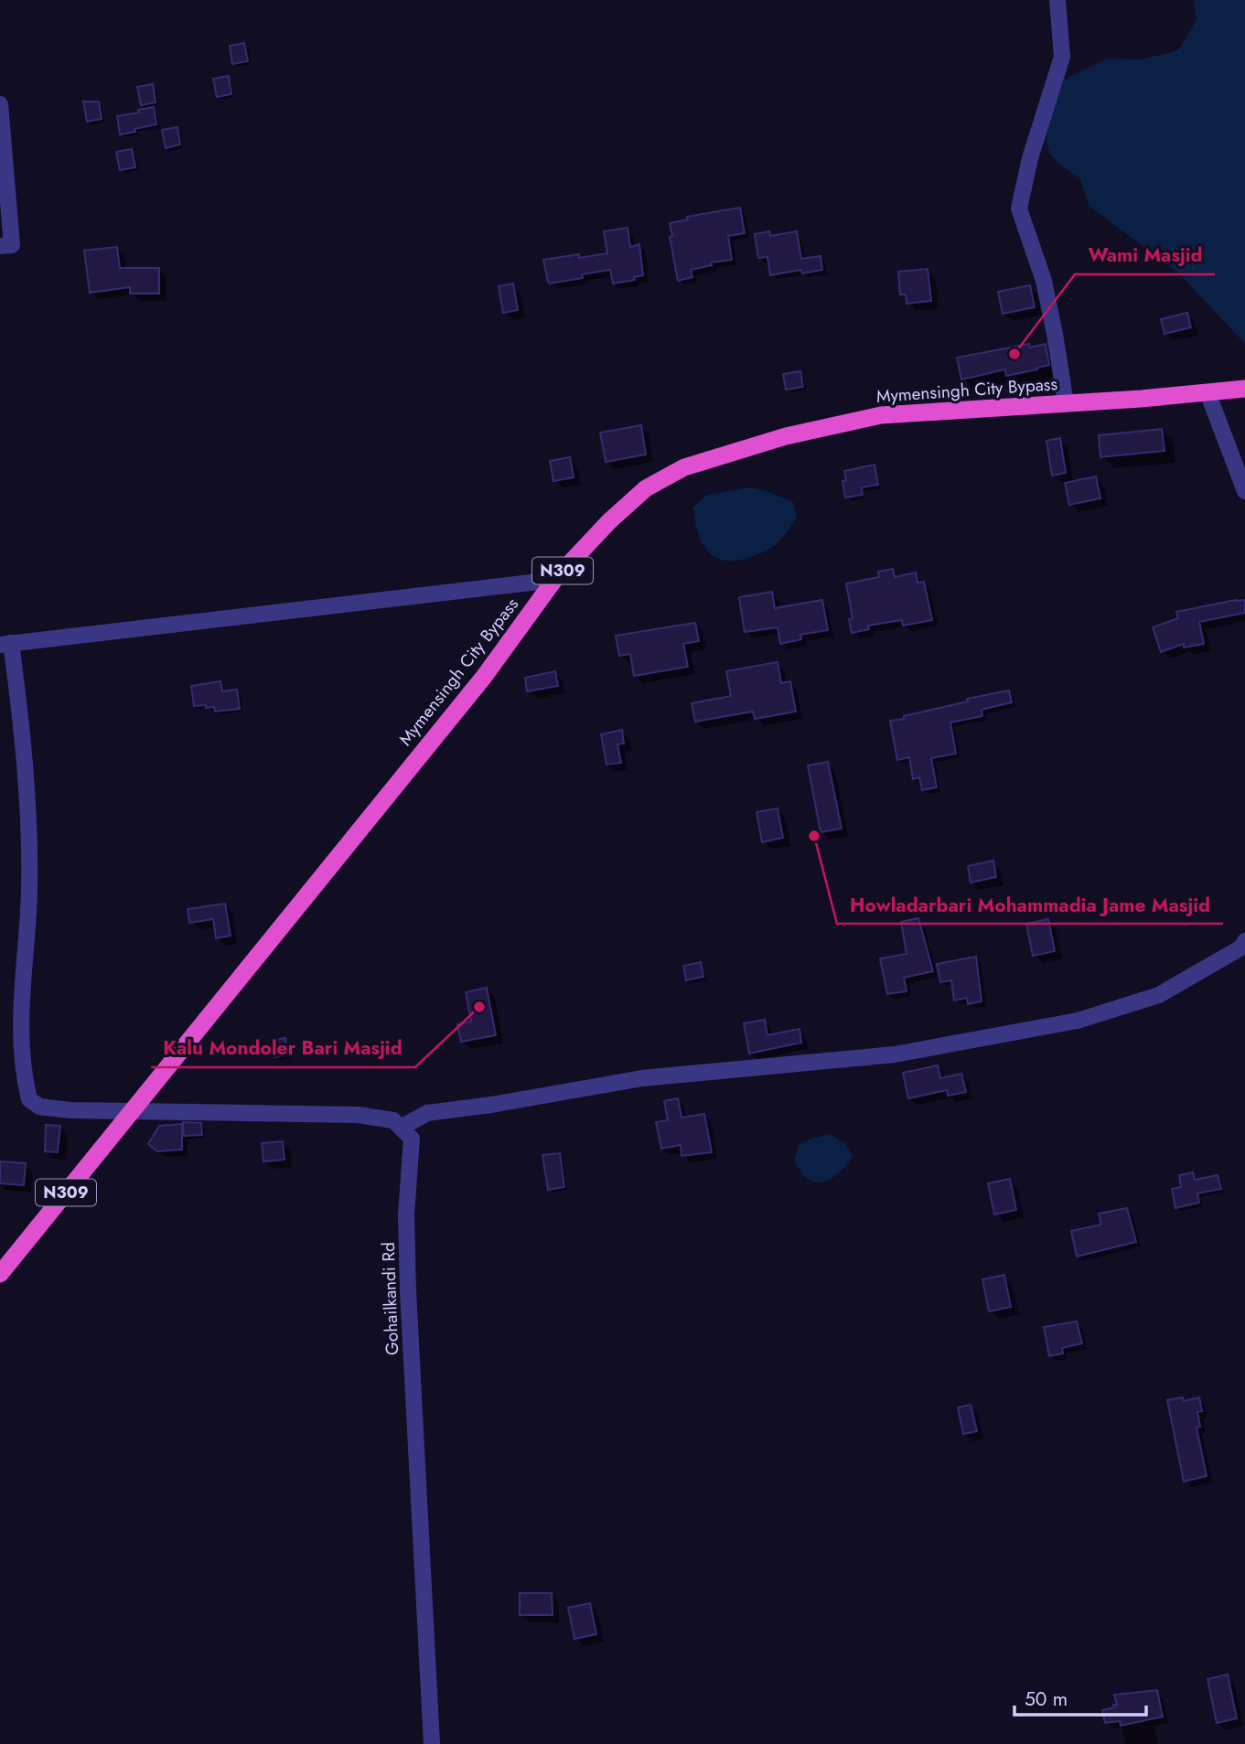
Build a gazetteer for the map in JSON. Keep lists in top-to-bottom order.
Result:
{
  "streets": {
    "highway": ["Mymensingh City Bypass", "N309"],
    "street": ["Gohailkandi Rd"]
  },
  "places": ["Wami Masjid", "Howladarbari Mohammadia Jame Masjid", "Kalu Mondoler Bari Masjid"],
  "scale_bar": "50 m"
}
